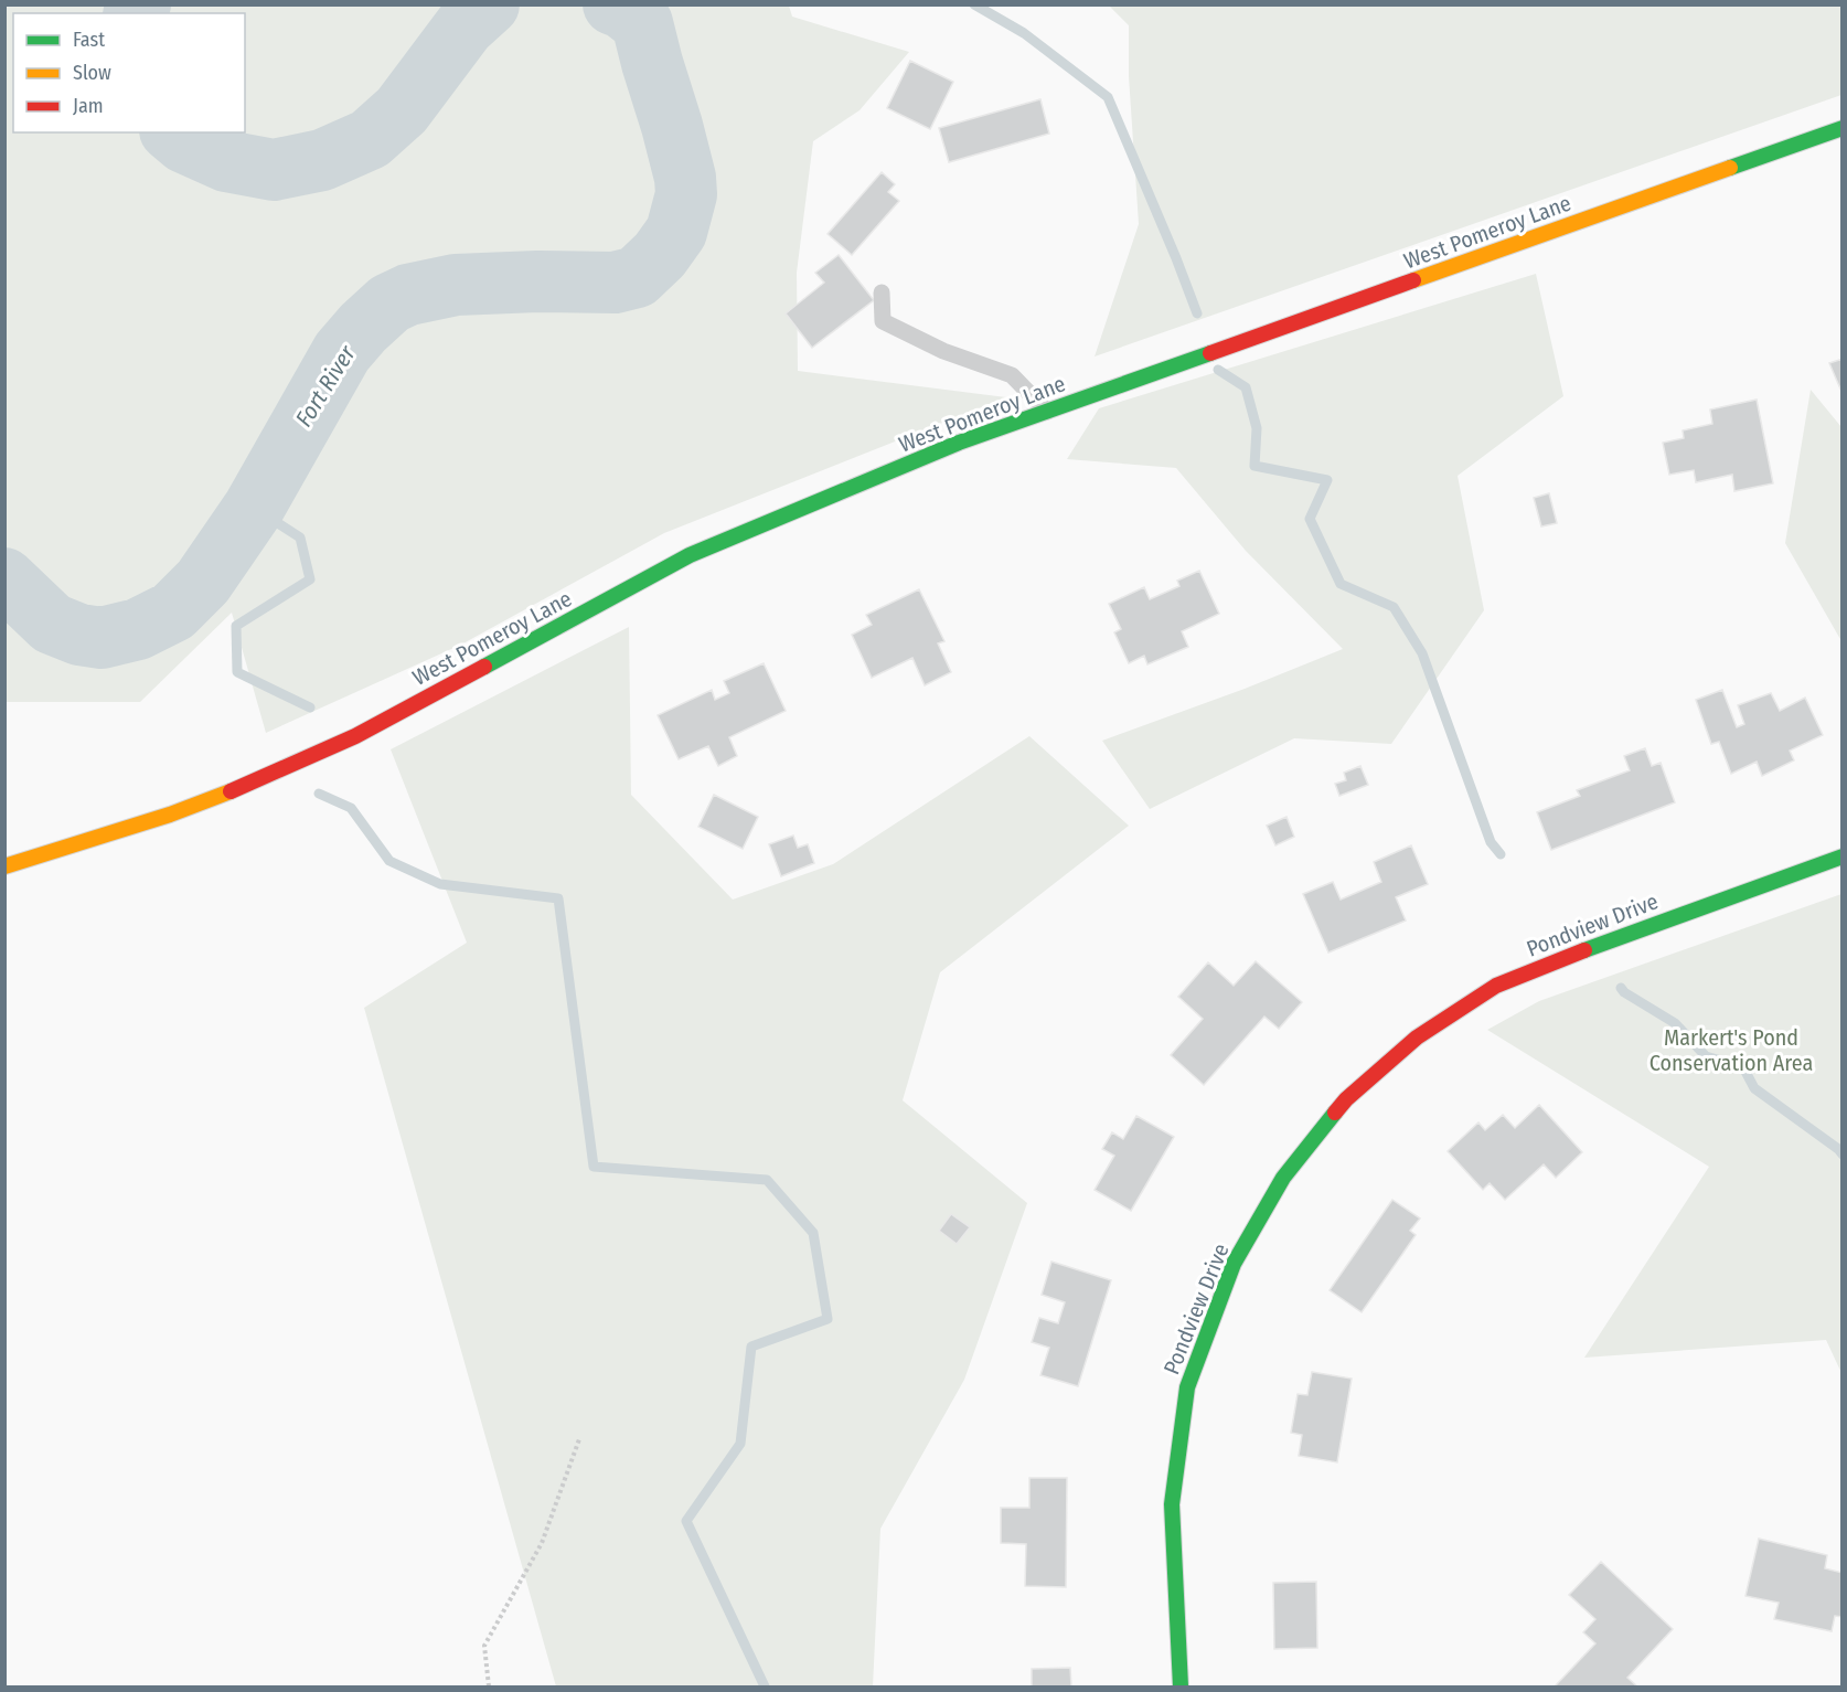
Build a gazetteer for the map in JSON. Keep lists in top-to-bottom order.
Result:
{
  "streets": {
    "street": ["West Pomeroy Lane", "Pondview Drive"]
  },
  "water": ["Fort River"],
  "parks": ["Markert's Pond Conservation Area"],
  "legend": ["Fast", "Slow", "Jam"]
}
